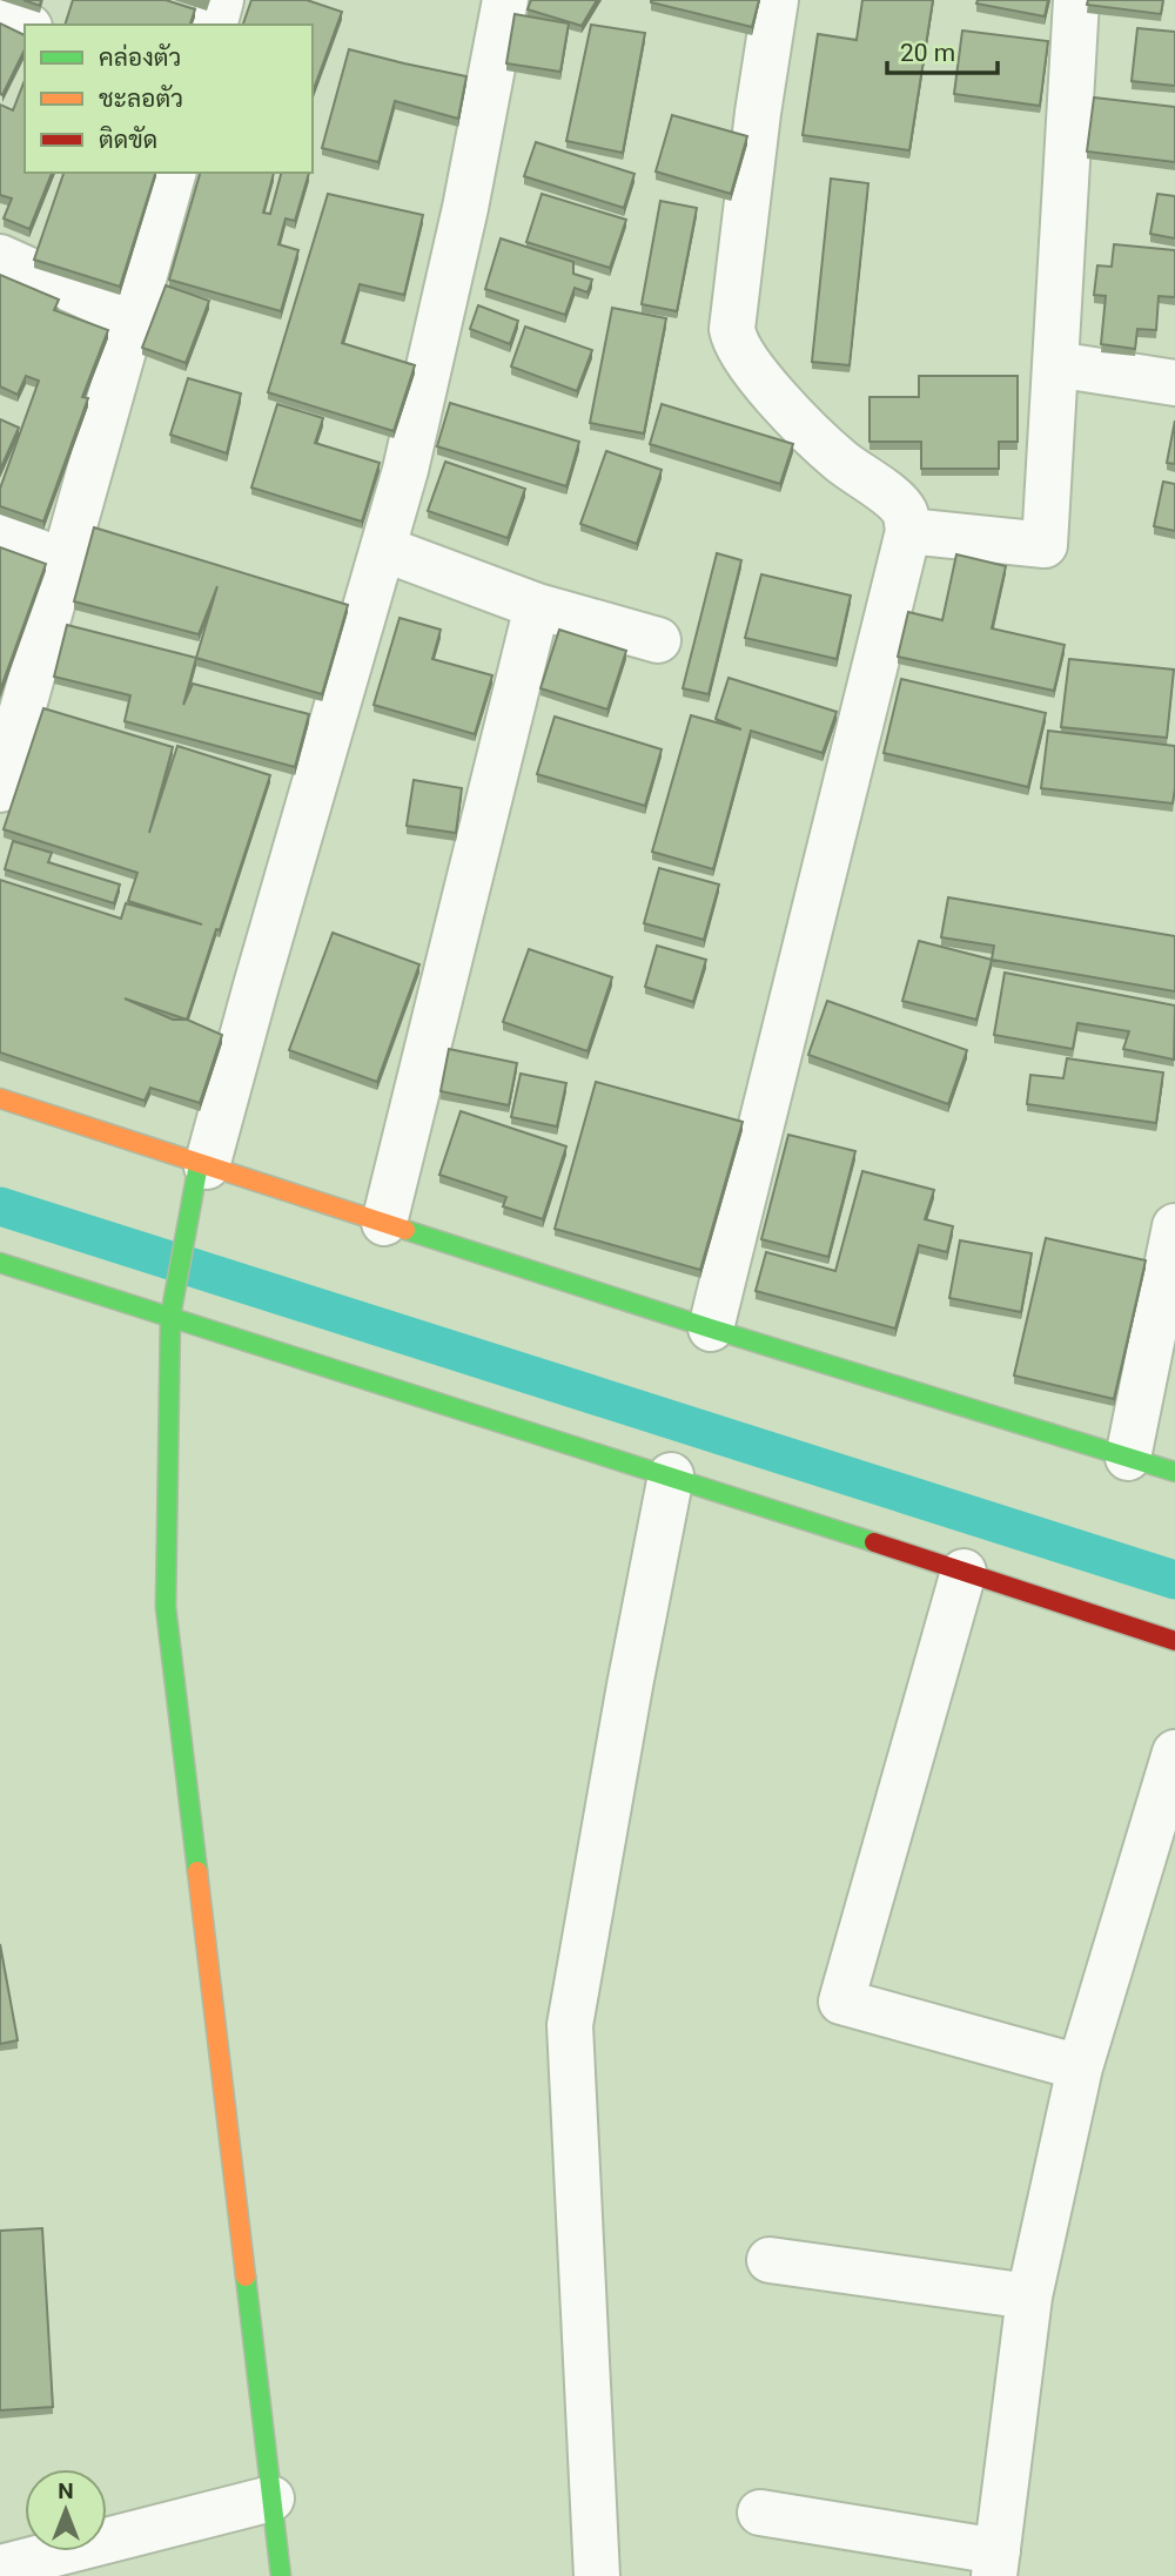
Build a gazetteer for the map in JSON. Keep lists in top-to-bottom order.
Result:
{
  "legend": ["คล่องตัว", "ชะลอตัว", "ติดขัด"],
  "scale_bar": "20 m",
  "north": "top"
}
